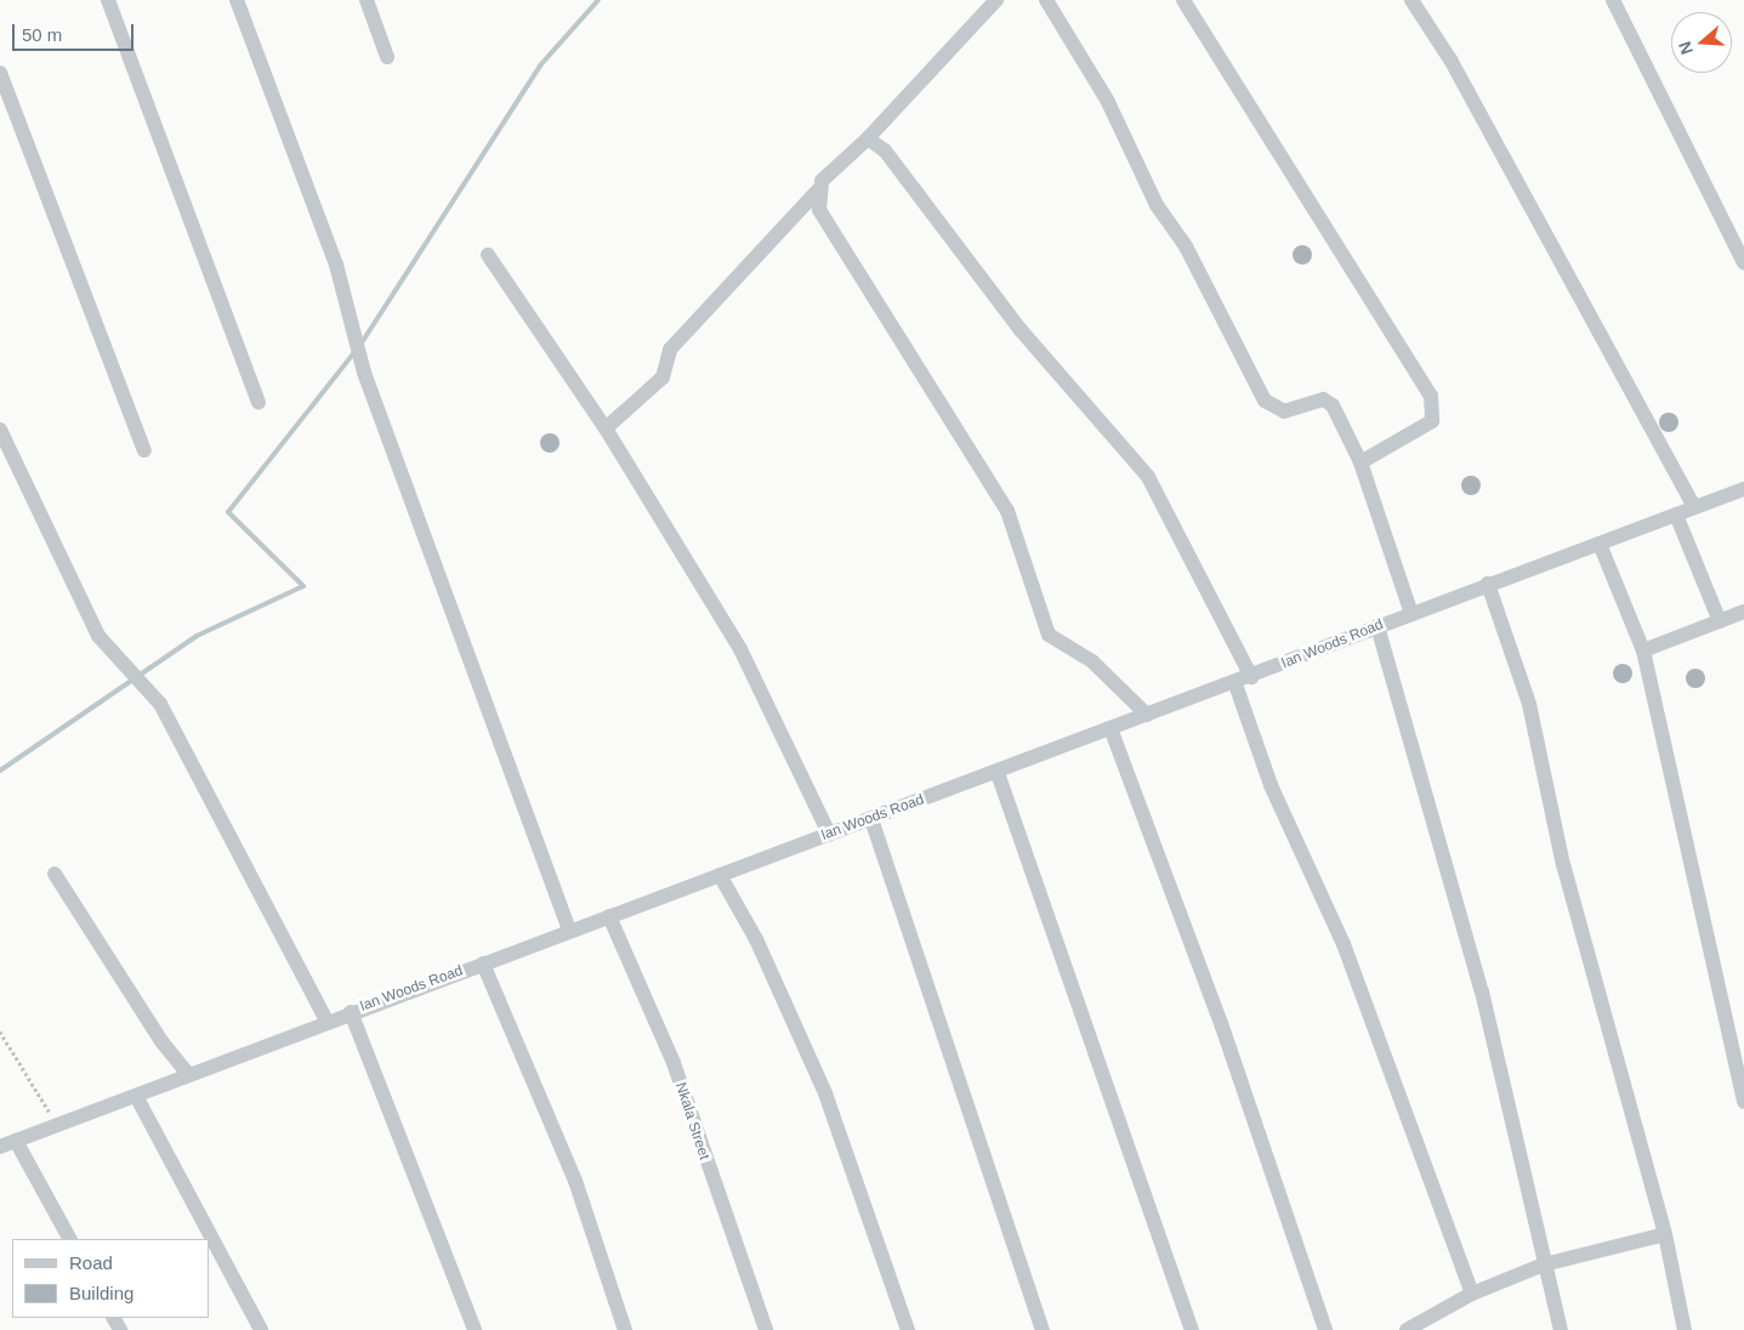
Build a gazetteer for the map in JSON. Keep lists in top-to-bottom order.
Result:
{
  "streets": {
    "street": ["Ian Woods Road", "Nkala Street"]
  },
  "crossings": [
    ["Ian Woods Road", "Nkala Street"]
  ],
  "legend": ["Road", "Building"],
  "scale_bar": "50 m",
  "north": "left"
}
